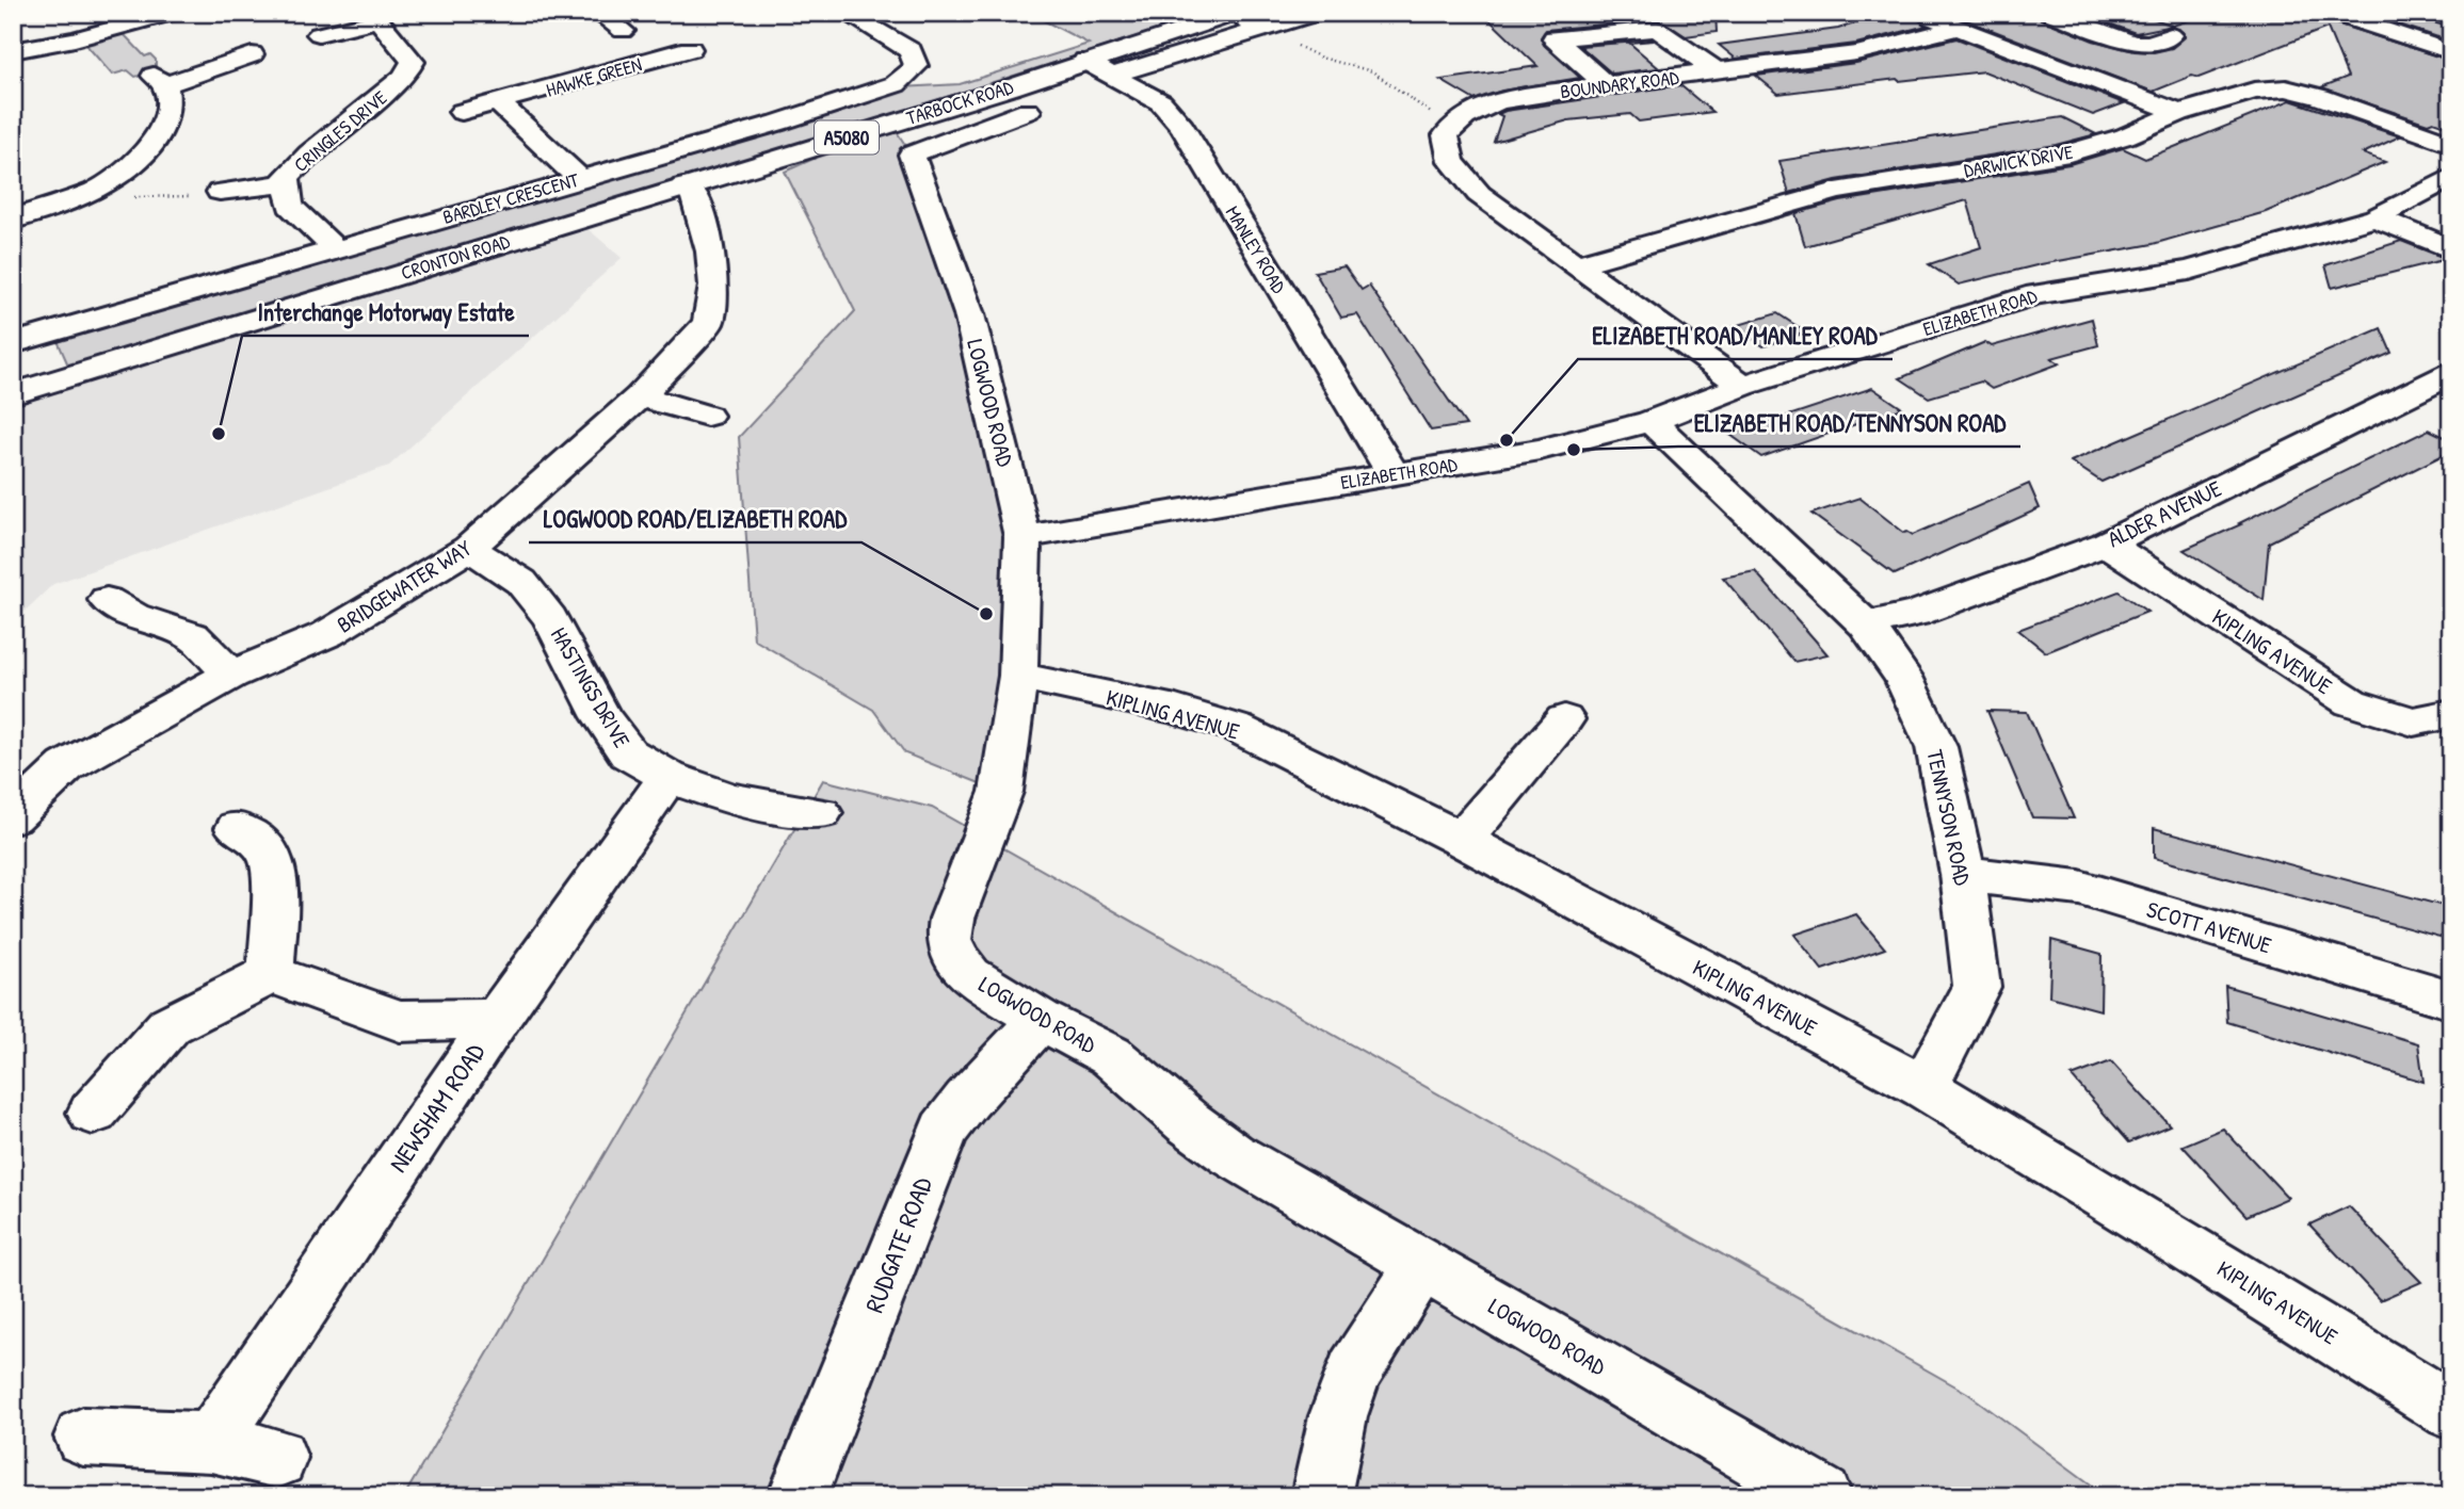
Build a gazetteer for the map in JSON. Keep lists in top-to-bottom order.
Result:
{
  "streets": {
    "street": [
      "HAWKE GREEN",
      "BOUNDARY ROAD",
      "TARBOCK ROAD",
      "CRINGLES DRIVE",
      "A5080",
      "DARWICK DRIVE",
      "BARDLEY CRESCENT",
      "MANLEY ROAD",
      "CRONTON ROAD",
      "ELIZABETH ROAD",
      "LOGWOOD ROAD",
      "ALDER AVENUE",
      "BRIDGEWATER WAY",
      "KIPLING AVENUE",
      "HASTINGS DRIVE",
      "TENNYSON ROAD",
      "SCOTT AVENUE",
      "NEWSHAM ROAD",
      "RUDGATE ROAD"
    ]
  },
  "crossings": [
    ["TARBOCK ROAD", "MANLEY ROAD"],
    ["TARBOCK ROAD", "CRONTON ROAD"],
    ["TARBOCK ROAD", "BRIDGEWATER WAY"],
    ["CRINGLES DRIVE", "BARDLEY CRESCENT"],
    ["MANLEY ROAD", "ELIZABETH ROAD"],
    ["CRONTON ROAD", "BRIDGEWATER WAY"],
    ["ELIZABETH ROAD", "LOGWOOD ROAD"],
    ["ELIZABETH ROAD", "TENNYSON ROAD"],
    ["LOGWOOD ROAD", "KIPLING AVENUE"],
    ["LOGWOOD ROAD", "RUDGATE ROAD"],
    ["ALDER AVENUE", "KIPLING AVENUE"],
    ["ALDER AVENUE", "TENNYSON ROAD"],
    ["BRIDGEWATER WAY", "HASTINGS DRIVE"],
    ["KIPLING AVENUE", "TENNYSON ROAD"],
    ["HASTINGS DRIVE", "NEWSHAM ROAD"],
    ["TENNYSON ROAD", "SCOTT AVENUE"]
  ],
  "places": [
    "Interchange Motorway Estate",
    "ELIZABETH ROAD/MANLEY ROAD",
    "ELIZABETH ROAD/TENNYSON ROAD",
    "LOGWOOD ROAD/ELIZABETH ROAD"
  ]
}
